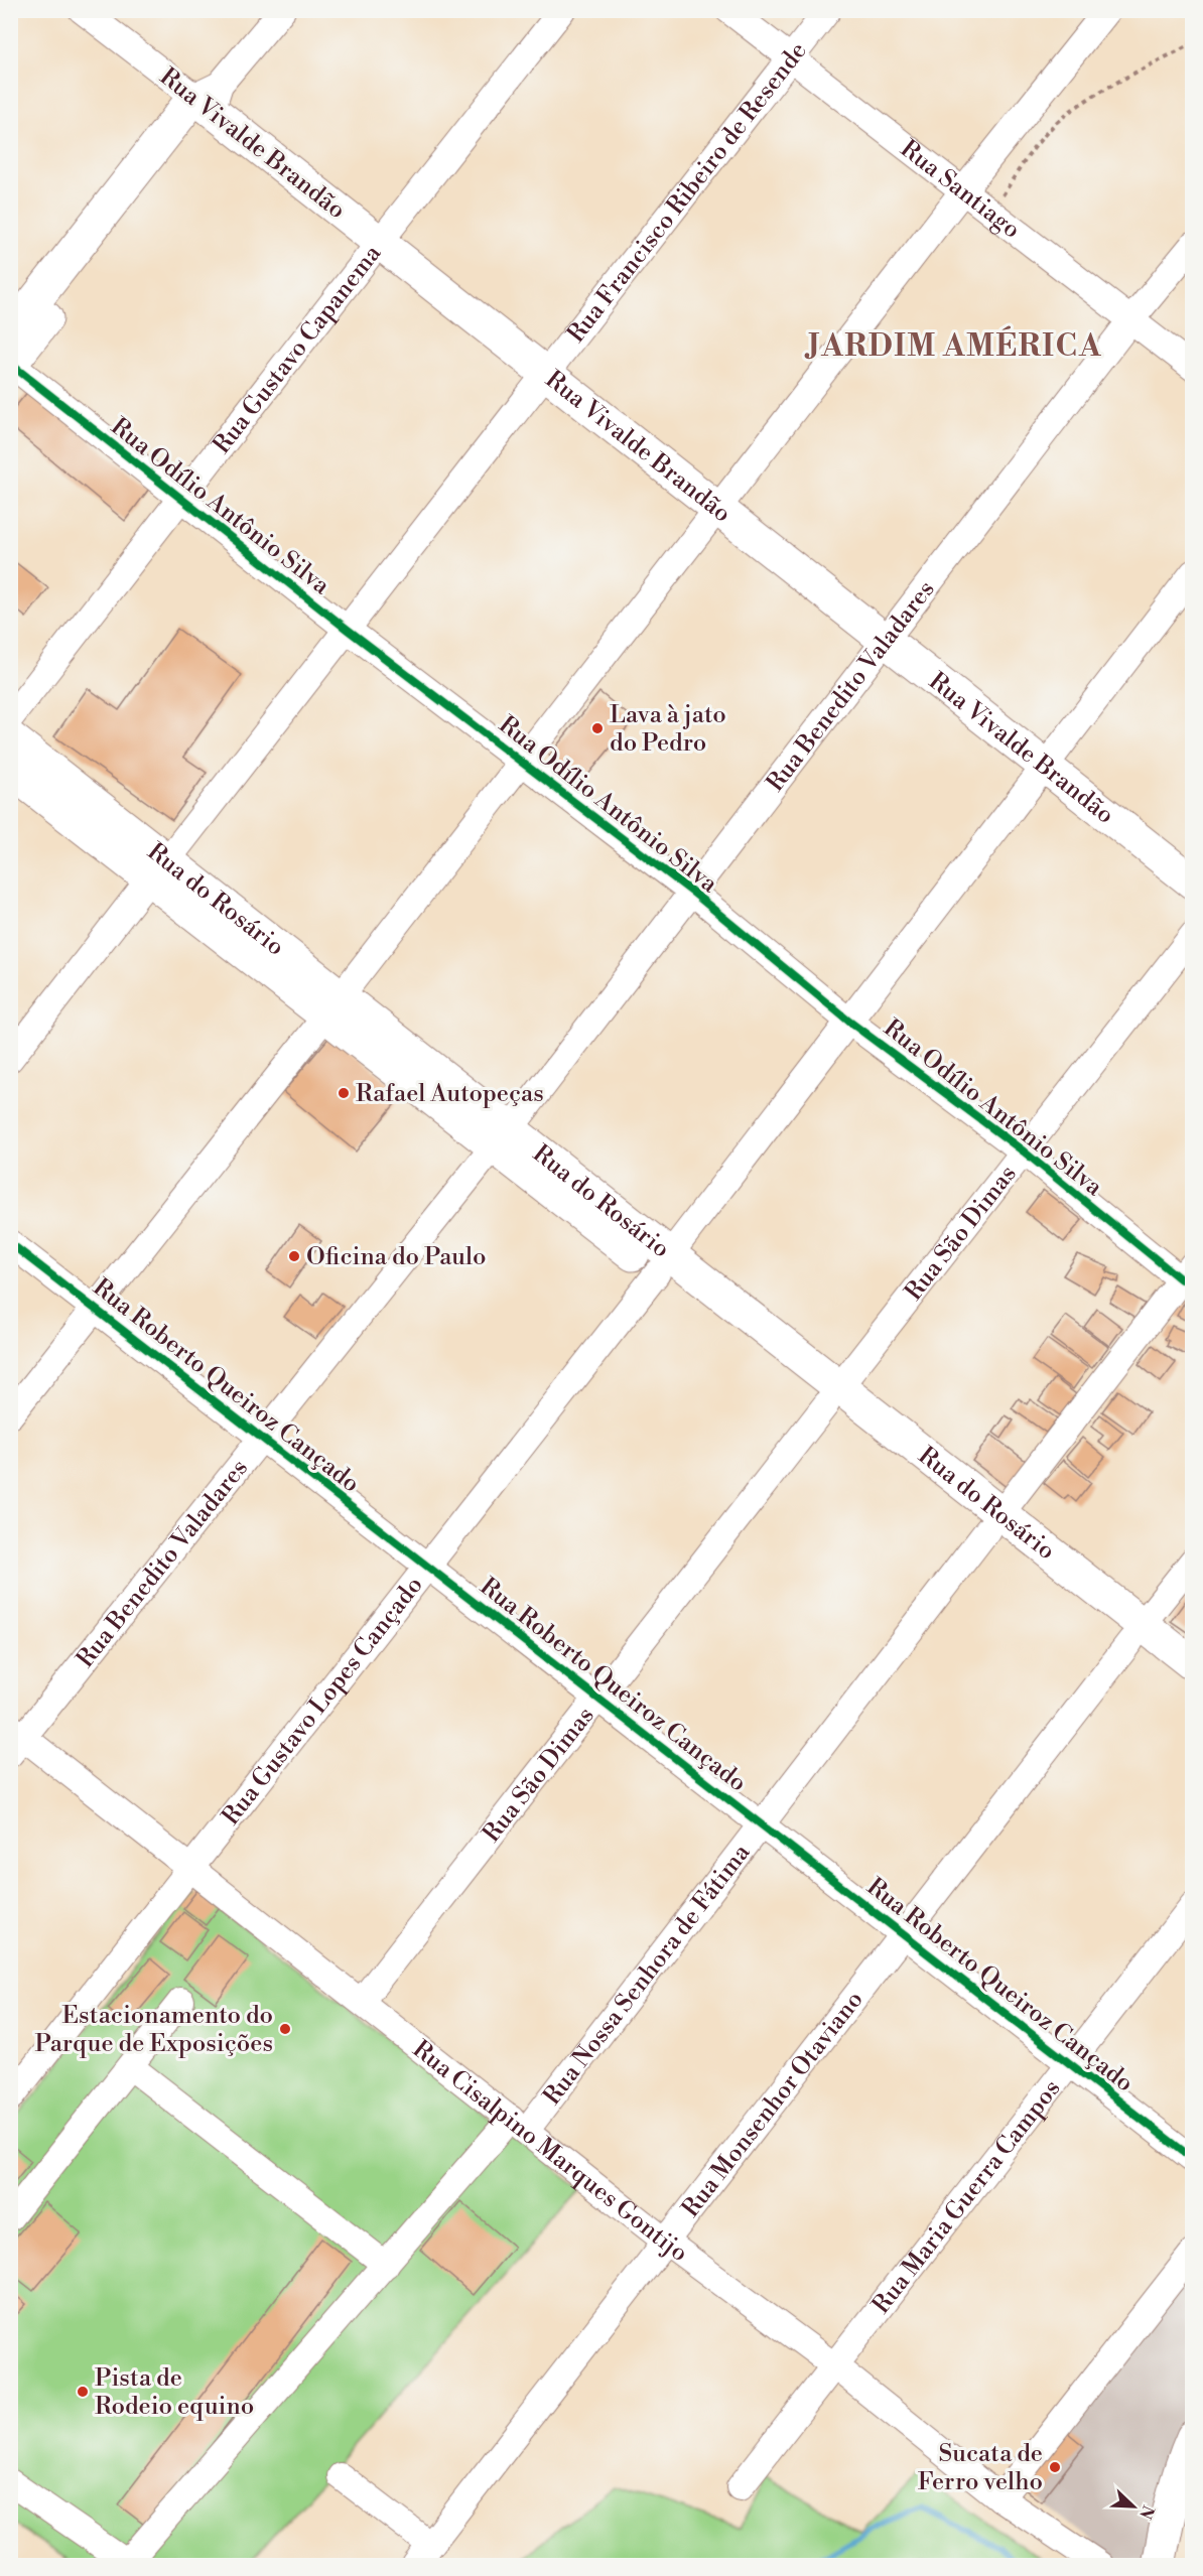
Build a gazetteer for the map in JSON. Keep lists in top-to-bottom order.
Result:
{
  "streets": {
    "main road": ["Rua Vivalde Brandão", "Rua do Rosário"],
    "street": [
      "Rua Santiago",
      "Rua Francisco Ribeiro de Resende",
      "Rua Gustavo Capanema",
      "Rua Odílio Antônio Silva",
      "Rua Benedito Valadares",
      "Rua São Dimas",
      "Rua Roberto Queiroz Cançado",
      "Rua Gustavo Lopes Cançado",
      "Rua Nossa Senhora de Fátima",
      "Rua Monsenhor Otaviano",
      "Rua Cisalpino Marques Gontijo",
      "Rua Maria Guerra Campos"
    ]
  },
  "crossings": [
    ["Rua Vivalde Brandão", "Rua Francisco Ribeiro de Resende"],
    ["Rua Vivalde Brandão", "Rua Gustavo Capanema"],
    ["Rua Vivalde Brandão", "Rua Benedito Valadares"],
    ["Rua Vivalde Brandão", "Rua Gustavo Lopes Cançado"],
    ["Rua Santiago", "Rua Francisco Ribeiro de Resende"],
    ["Rua Santiago", "Rua Benedito Valadares"],
    ["Rua Francisco Ribeiro de Resende", "Rua Odílio Antônio Silva"],
    ["Rua Francisco Ribeiro de Resende", "Rua do Rosário"],
    ["Rua Gustavo Capanema", "Rua Odílio Antônio Silva"],
    ["Rua Odílio Antônio Silva", "Rua Benedito Valadares"],
    ["Rua Odílio Antônio Silva", "Rua São Dimas"],
    ["Rua Odílio Antônio Silva", "Rua Gustavo Lopes Cançado"],
    ["Rua Odílio Antônio Silva", "Rua Nossa Senhora de Fátima"],
    ["Rua Benedito Valadares", "Rua do Rosário"],
    ["Rua Benedito Valadares", "Rua Roberto Queiroz Cançado"],
    ["Rua Benedito Valadares", "Rua Cisalpino Marques Gontijo"],
    ["Rua do Rosário", "Rua São Dimas"],
    ["Rua do Rosário", "Rua Gustavo Lopes Cançado"],
    ["Rua do Rosário", "Rua Nossa Senhora de Fátima"],
    ["Rua do Rosário", "Rua Monsenhor Otaviano"],
    ["Rua São Dimas", "Rua Roberto Queiroz Cançado"],
    ["Rua São Dimas", "Rua Cisalpino Marques Gontijo"],
    ["Rua Roberto Queiroz Cançado", "Rua Gustavo Lopes Cançado"],
    ["Rua Roberto Queiroz Cançado", "Rua Nossa Senhora de Fátima"],
    ["Rua Roberto Queiroz Cançado", "Rua Monsenhor Otaviano"],
    ["Rua Roberto Queiroz Cançado", "Rua Maria Guerra Campos"],
    ["Rua Gustavo Lopes Cançado", "Rua Cisalpino Marques Gontijo"],
    ["Rua Nossa Senhora de Fátima", "Rua Cisalpino Marques Gontijo"],
    ["Rua Monsenhor Otaviano", "Rua Cisalpino Marques Gontijo"],
    ["Rua Cisalpino Marques Gontijo", "Rua Maria Guerra Campos"]
  ],
  "districts": ["JARDIM AMÉRICA"],
  "places": [
    "Lava à jato do Pedro",
    "Rafael Autopeças",
    "Oficina do Paulo",
    "Estacionamento do Parque de Exposições",
    "Pista de Rodeio equino",
    "Sucata de Ferro velho"
  ],
  "north": "bottom right"
}
